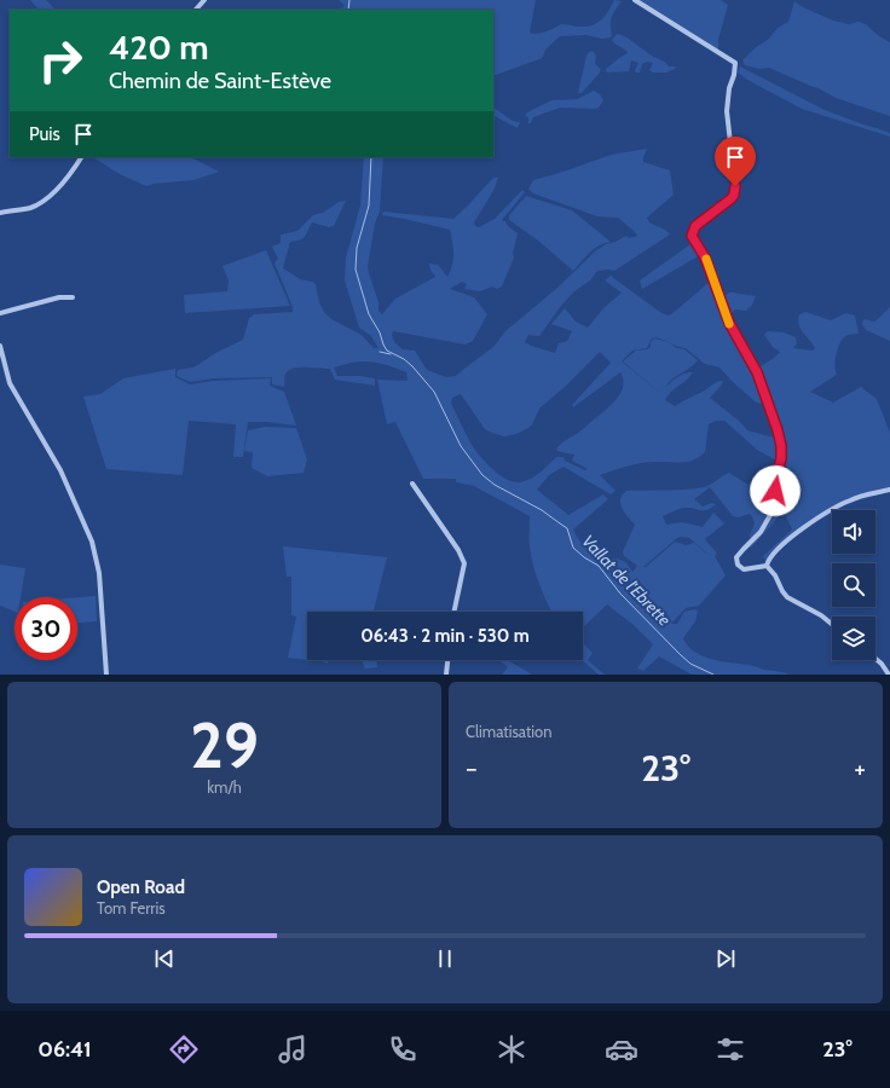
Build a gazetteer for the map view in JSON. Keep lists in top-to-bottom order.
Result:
{
  "water": ["Vallat de l'Ebrette"],
  "page": {
    "turn": ["420 m", "Chemin de Saint-Estève"],
    "then": "Puis",
    "limit": "30",
    "trip": "06:43 · 2 min · 530 m",
    "tile": [
      ["29", "km/h"],
      "Climatisation"
    ],
    "heat": ["−", "23°", "+"],
    "song": ["Open Road", "Tom Ferris"],
    "tabs": ["06:41", "23°"]
  }
}
